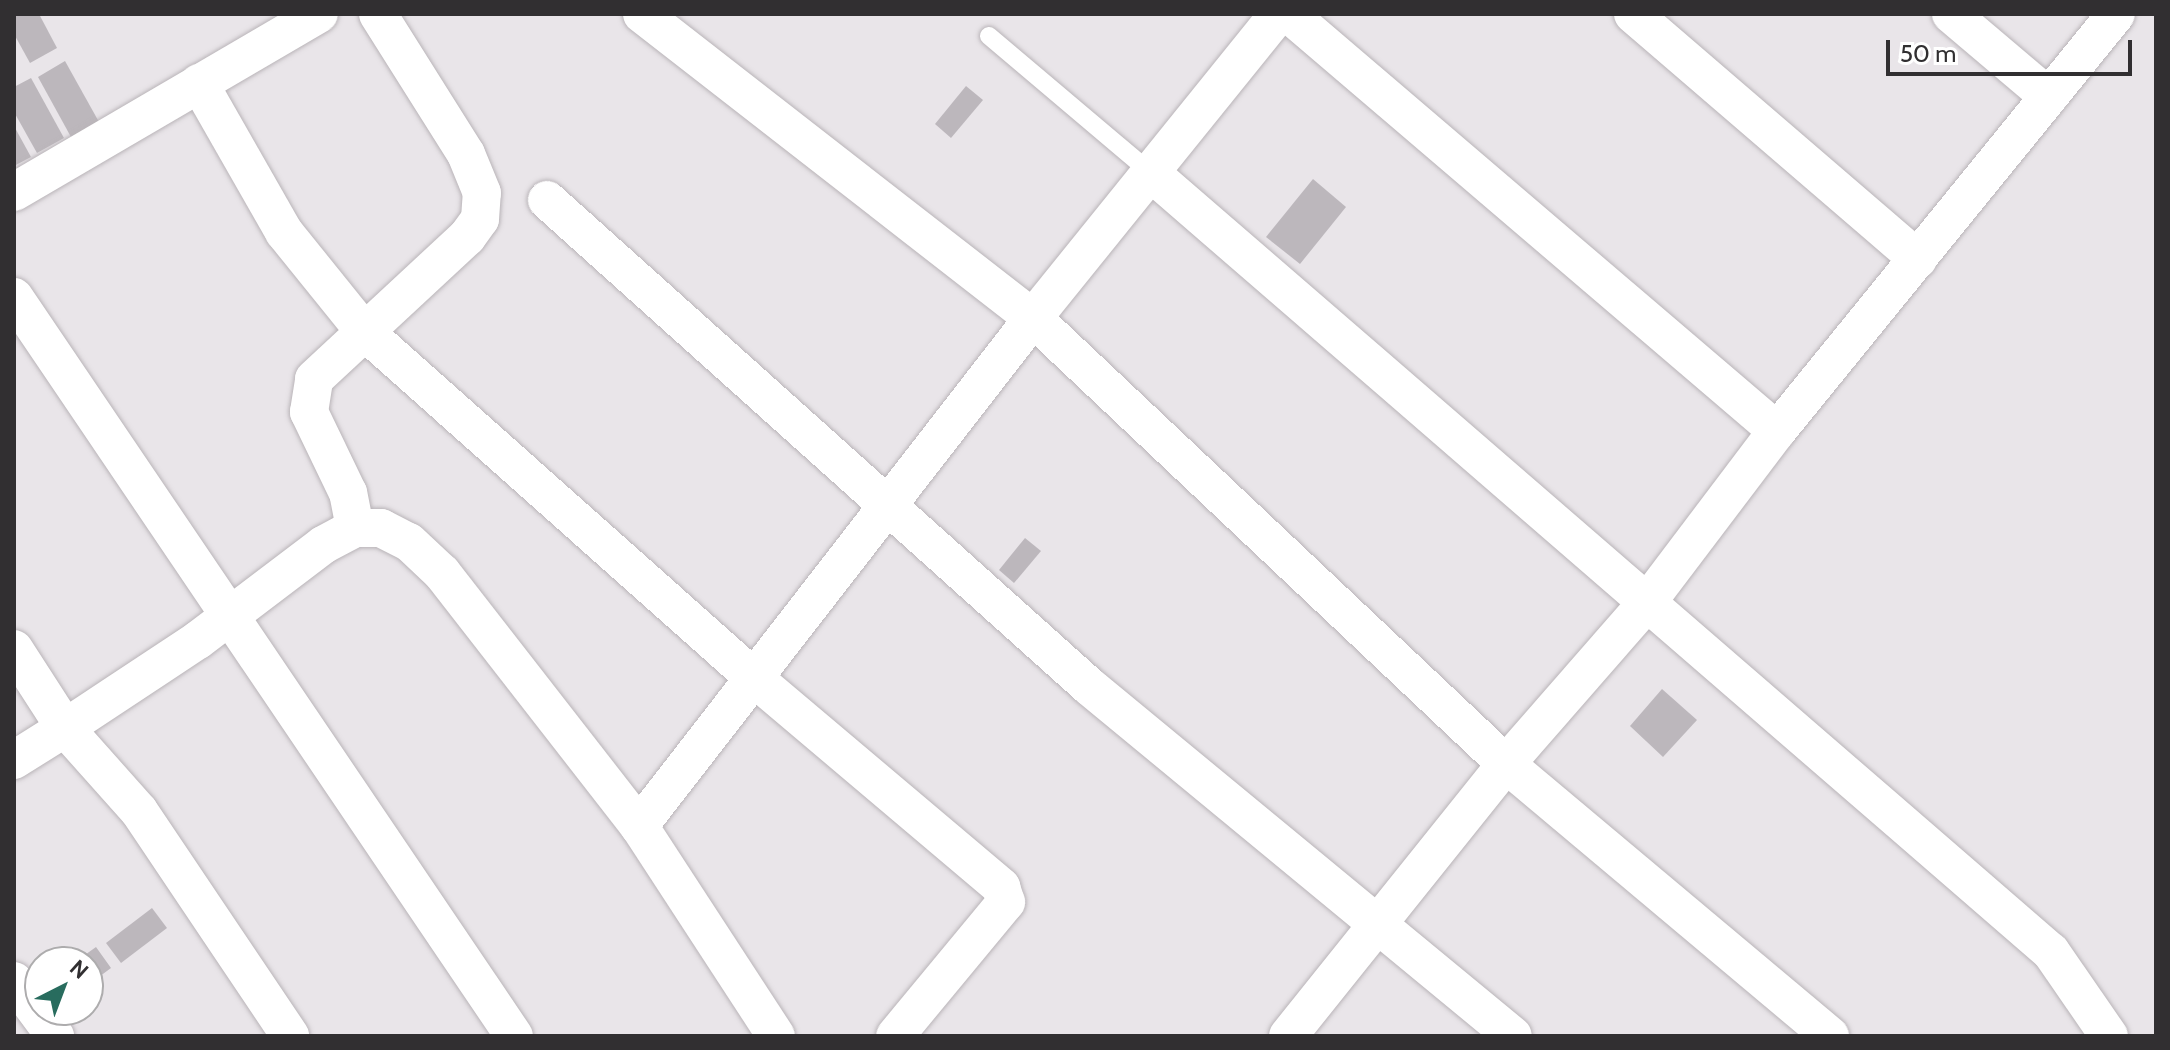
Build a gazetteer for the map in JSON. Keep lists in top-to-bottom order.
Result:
{
  "scale_bar": "50 m",
  "north": "top right"
}
